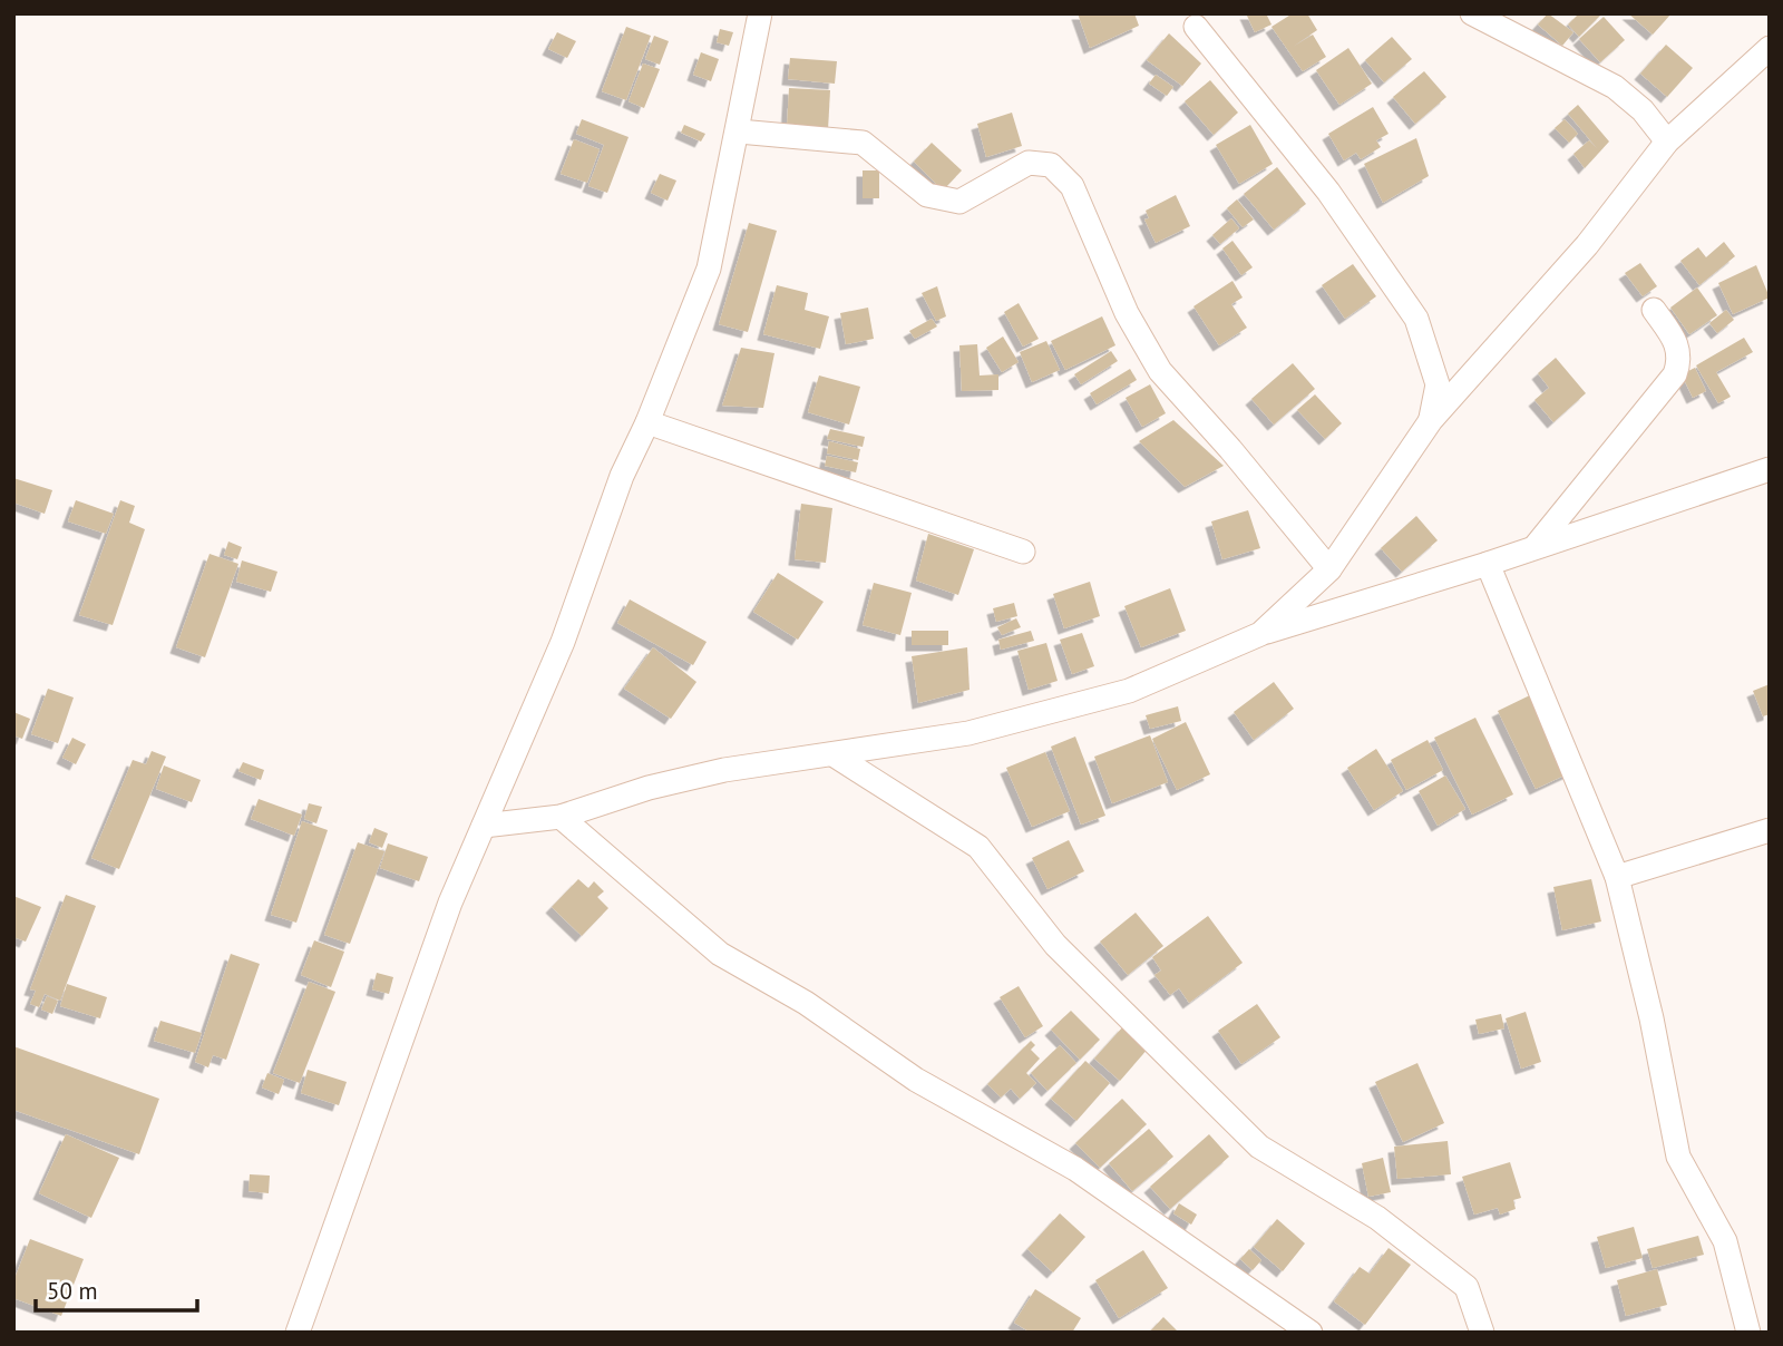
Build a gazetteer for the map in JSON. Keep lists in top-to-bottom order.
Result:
{
  "scale_bar": "50 m"
}
